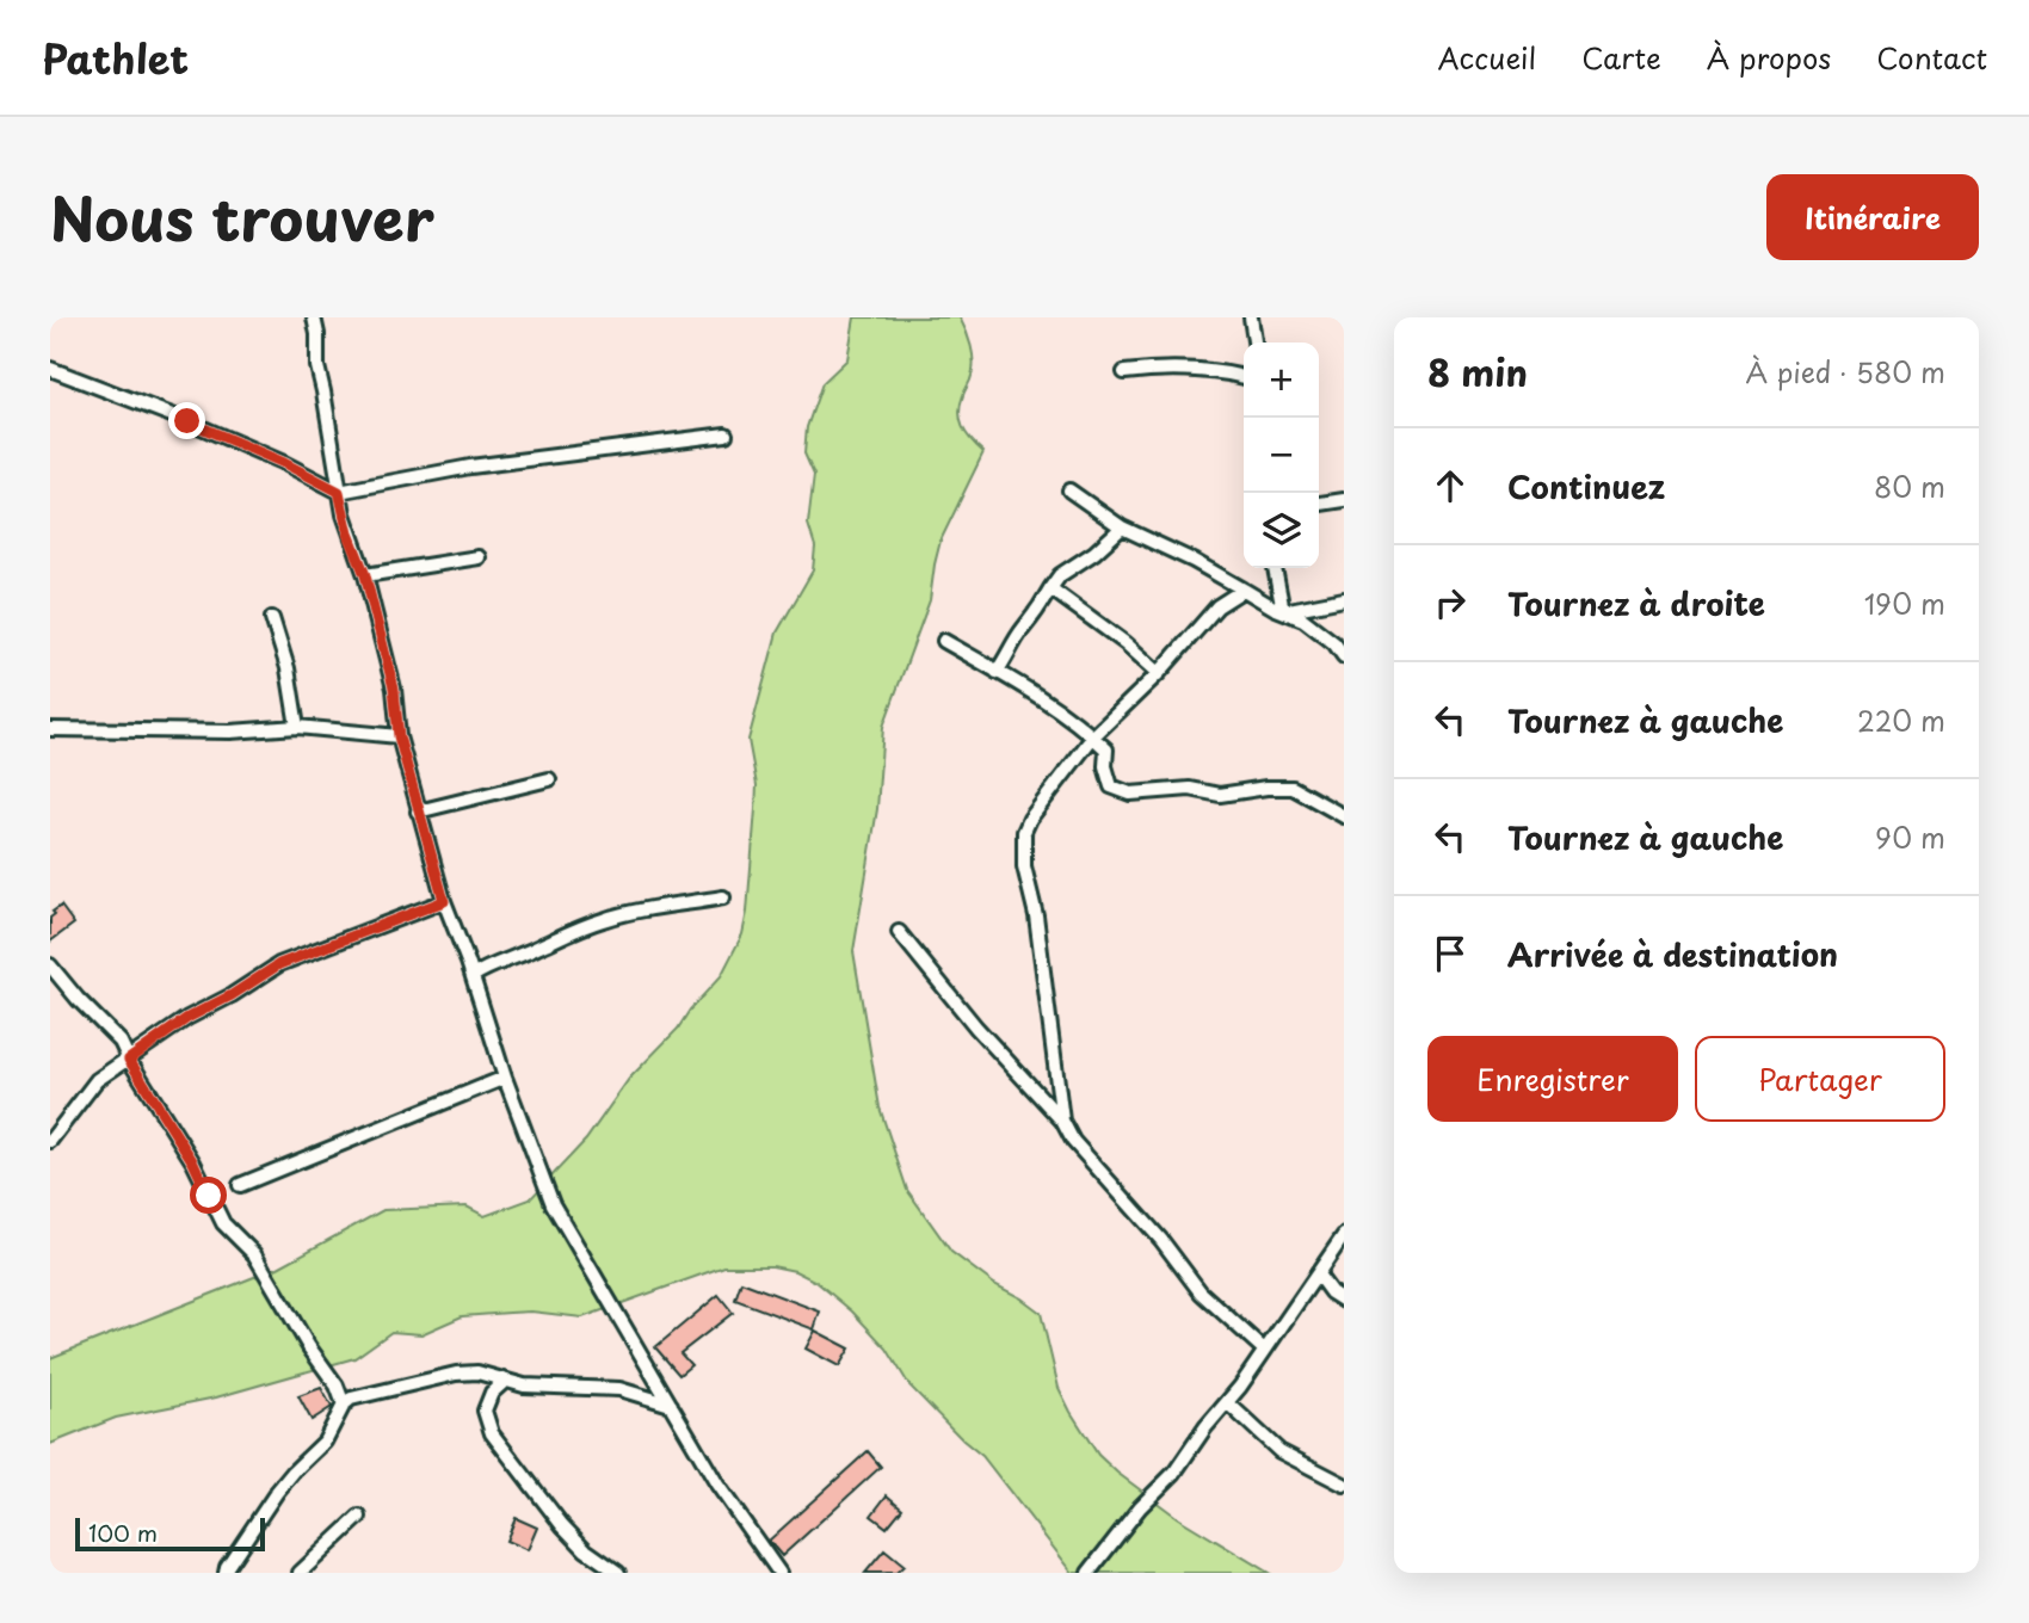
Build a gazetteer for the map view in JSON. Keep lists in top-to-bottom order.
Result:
{
  "scale_bar": "100 m",
  "page": {
    "header": "Pathlet",
    "nav": [
      "Accueil",
      "Carte",
      "À propos",
      "Contact"
    ],
    "title": "Nous trouver",
    "buttons": [
      "Itinéraire",
      ["Enregistrer", "Partager"]
    ],
    "heading": ["8 min", "À pied · 580 m"],
    "map_buttons": ["+", "−"],
    "list": [
      ["Continuez", "80 m"],
      ["Tournez à droite", "190 m"],
      ["Tournez à gauche", "220 m"],
      ["Tournez à gauche", "90 m"],
      "Arrivée à destination"
    ],
    "scale": "100 m"
  }
}
